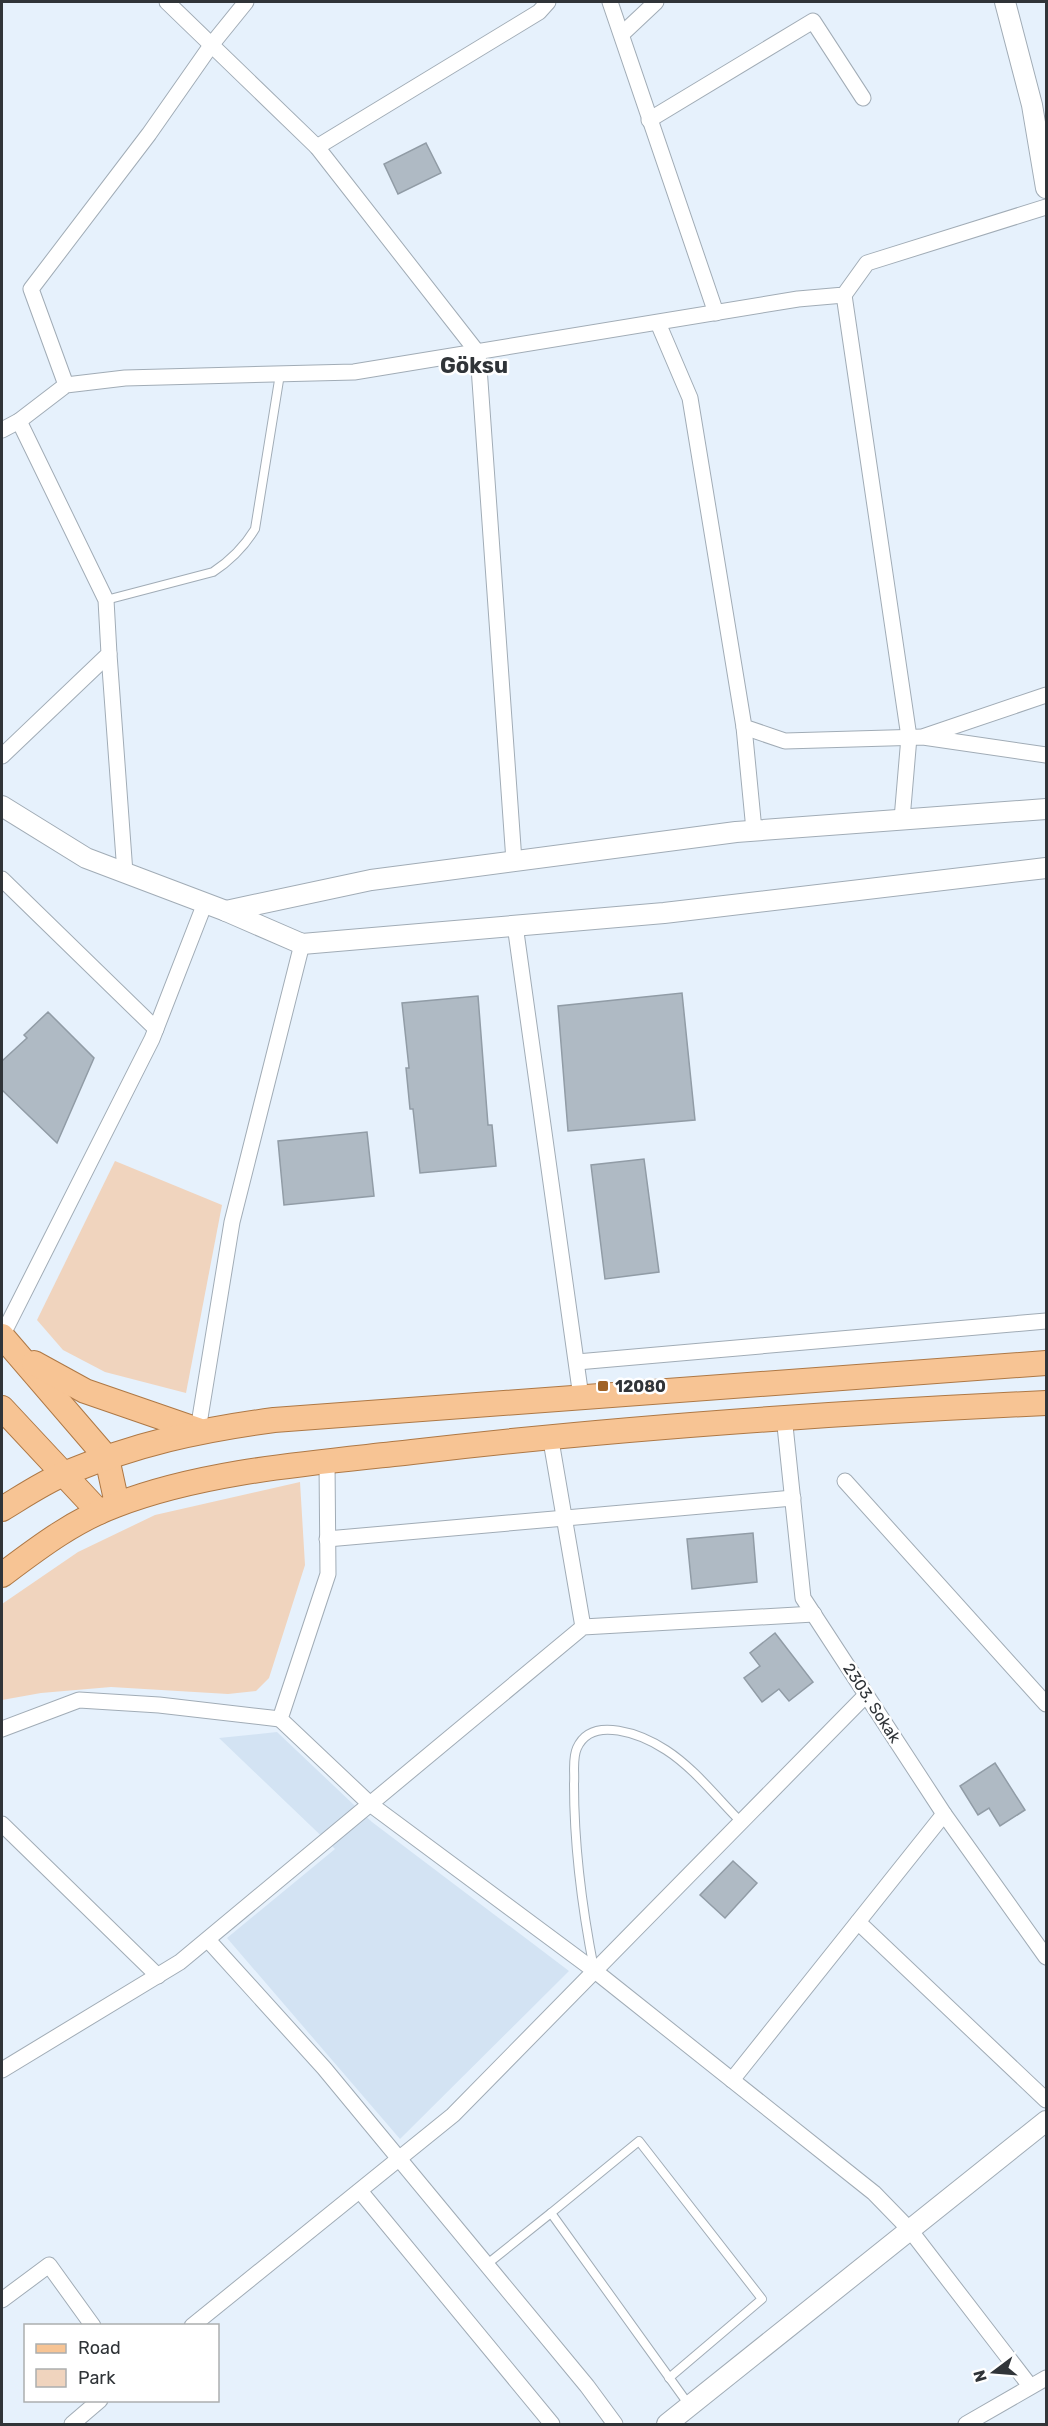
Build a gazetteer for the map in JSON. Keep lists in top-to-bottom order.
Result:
{
  "streets": {
    "street": ["2303. Sokak"]
  },
  "districts": ["Göksu"],
  "places": {
    "transit": ["12080"]
  },
  "legend": ["Road", "Park"],
  "north": "left"
}
